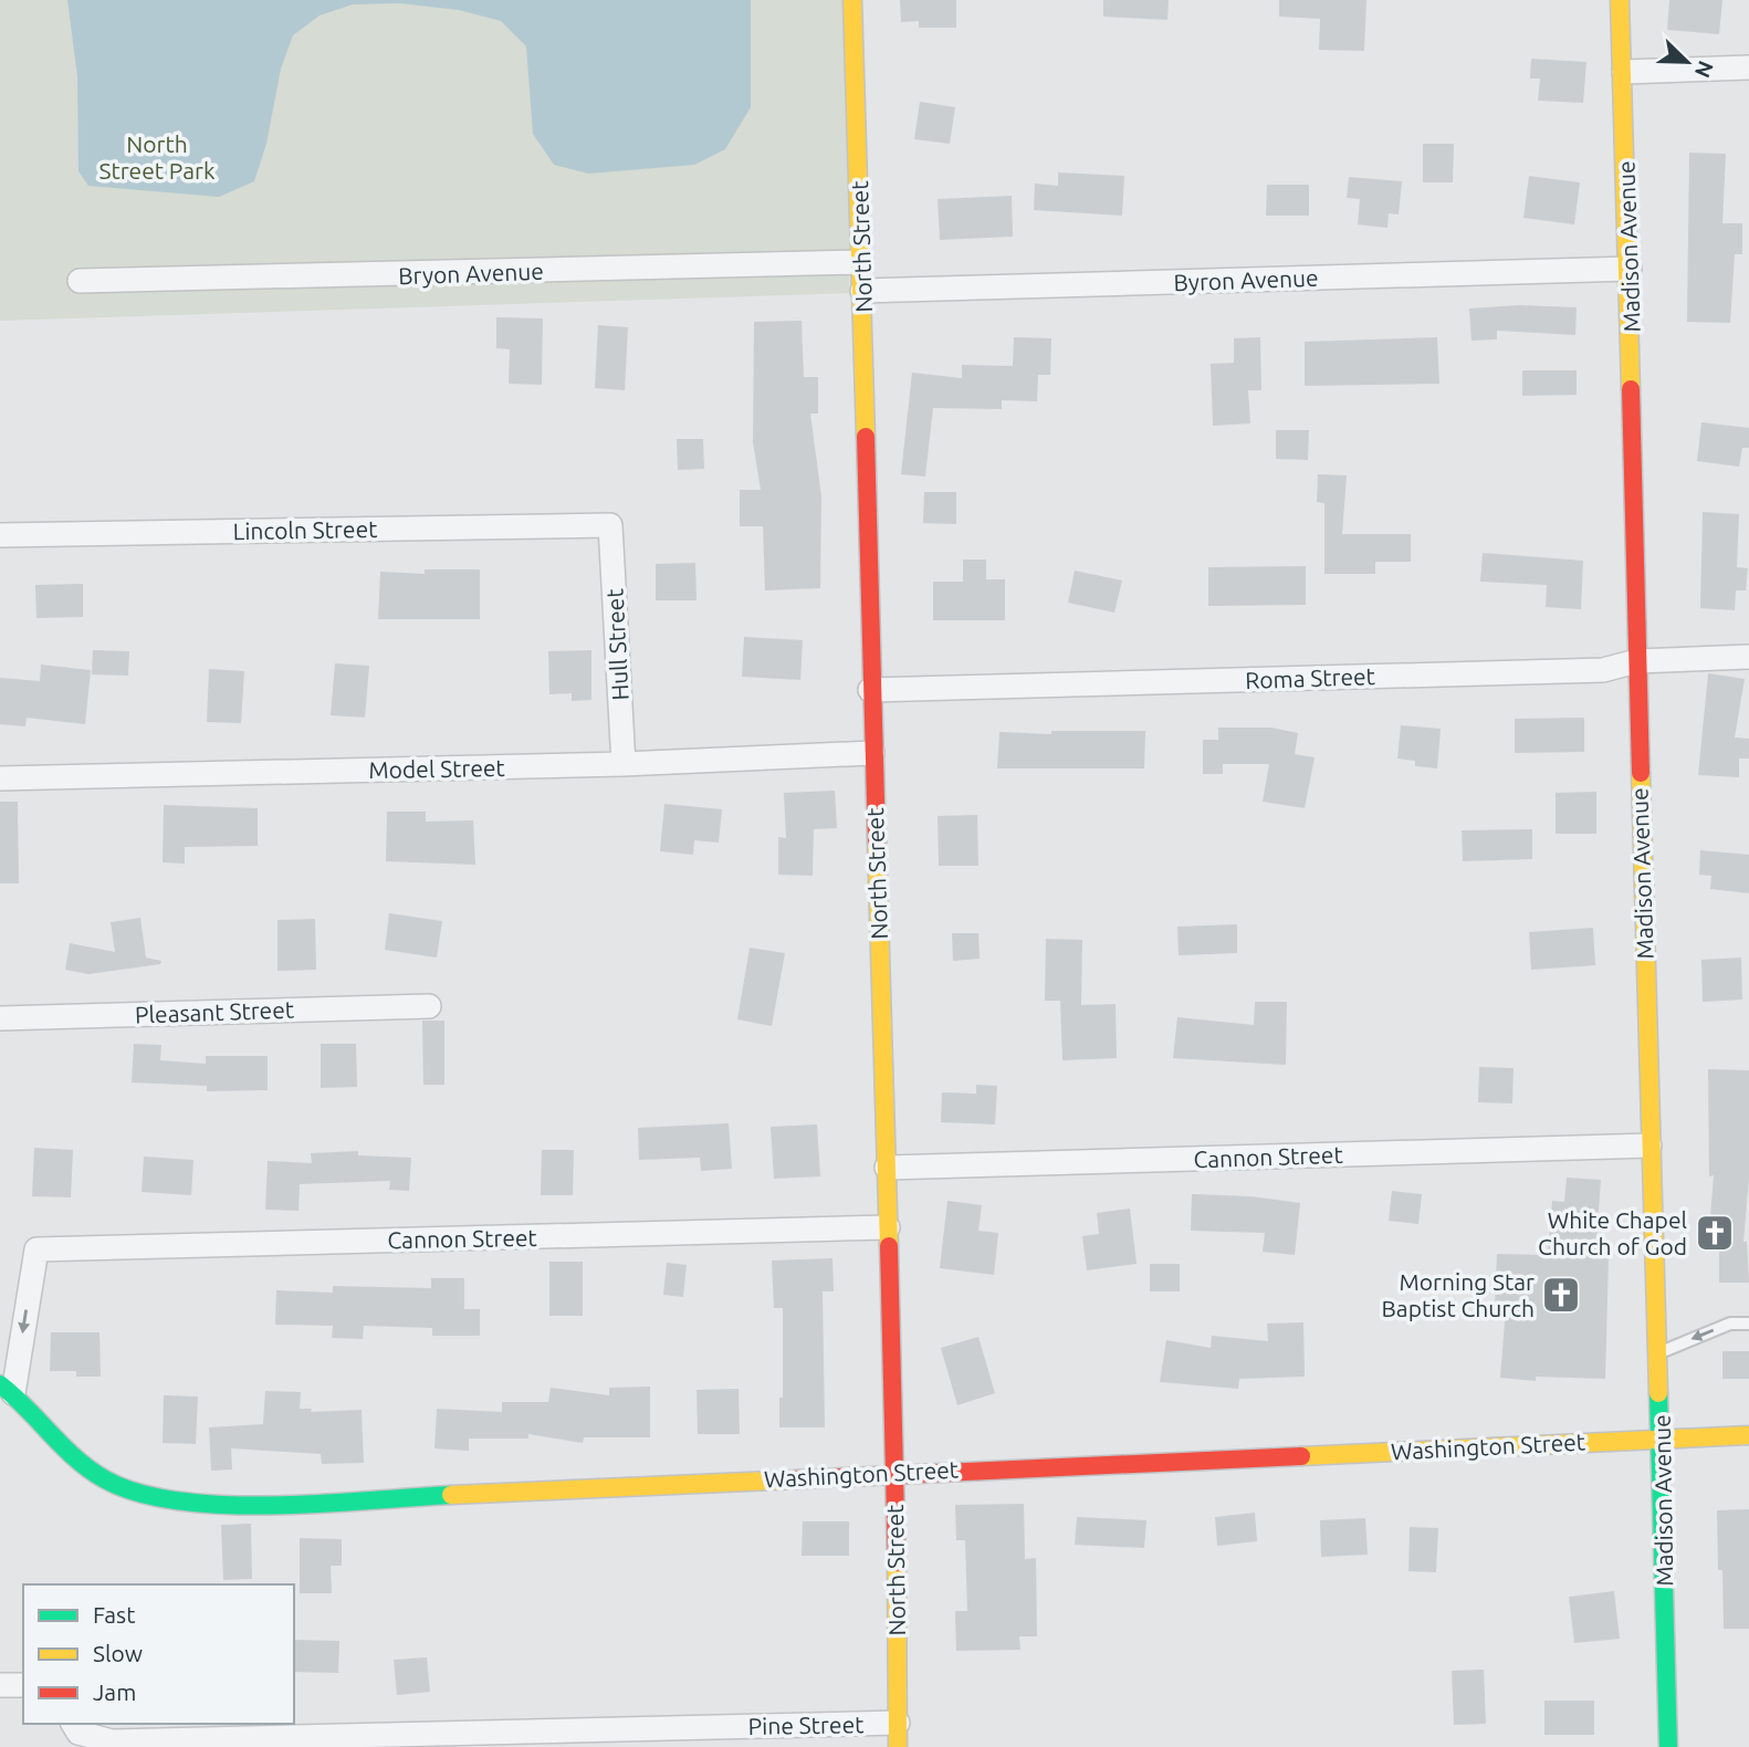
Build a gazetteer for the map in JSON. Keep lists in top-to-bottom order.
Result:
{
  "streets": {
    "street": [
      "North Street",
      "Madison Avenue",
      "Bryon Avenue",
      "Byron Avenue",
      "Lincoln Street",
      "Hull Street",
      "Roma Street",
      "Model Street",
      "Pleasant Street",
      "Cannon Street",
      "Washington Street",
      "Pine Street"
    ]
  },
  "crossings": [
    ["North Street", "Bryon Avenue"],
    ["North Street", "Byron Avenue"],
    ["North Street", "Roma Street"],
    ["North Street", "Model Street"],
    ["North Street", "Cannon Street"],
    ["North Street", "Washington Street"],
    ["North Street", "Pine Street"],
    ["Madison Avenue", "Byron Avenue"],
    ["Madison Avenue", "Roma Street"],
    ["Madison Avenue", "Cannon Street"],
    ["Madison Avenue", "Washington Street"],
    ["Lincoln Street", "Hull Street"],
    ["Hull Street", "Model Street"],
    ["Cannon Street", "Washington Street"]
  ],
  "one_way": ["Cannon Street"],
  "parks": ["North Street Park"],
  "places": {
    "church": ["White Chapel Church of God", "Morning Star Baptist Church"]
  },
  "legend": ["Fast", "Slow", "Jam"],
  "north": "bottom right"
}
